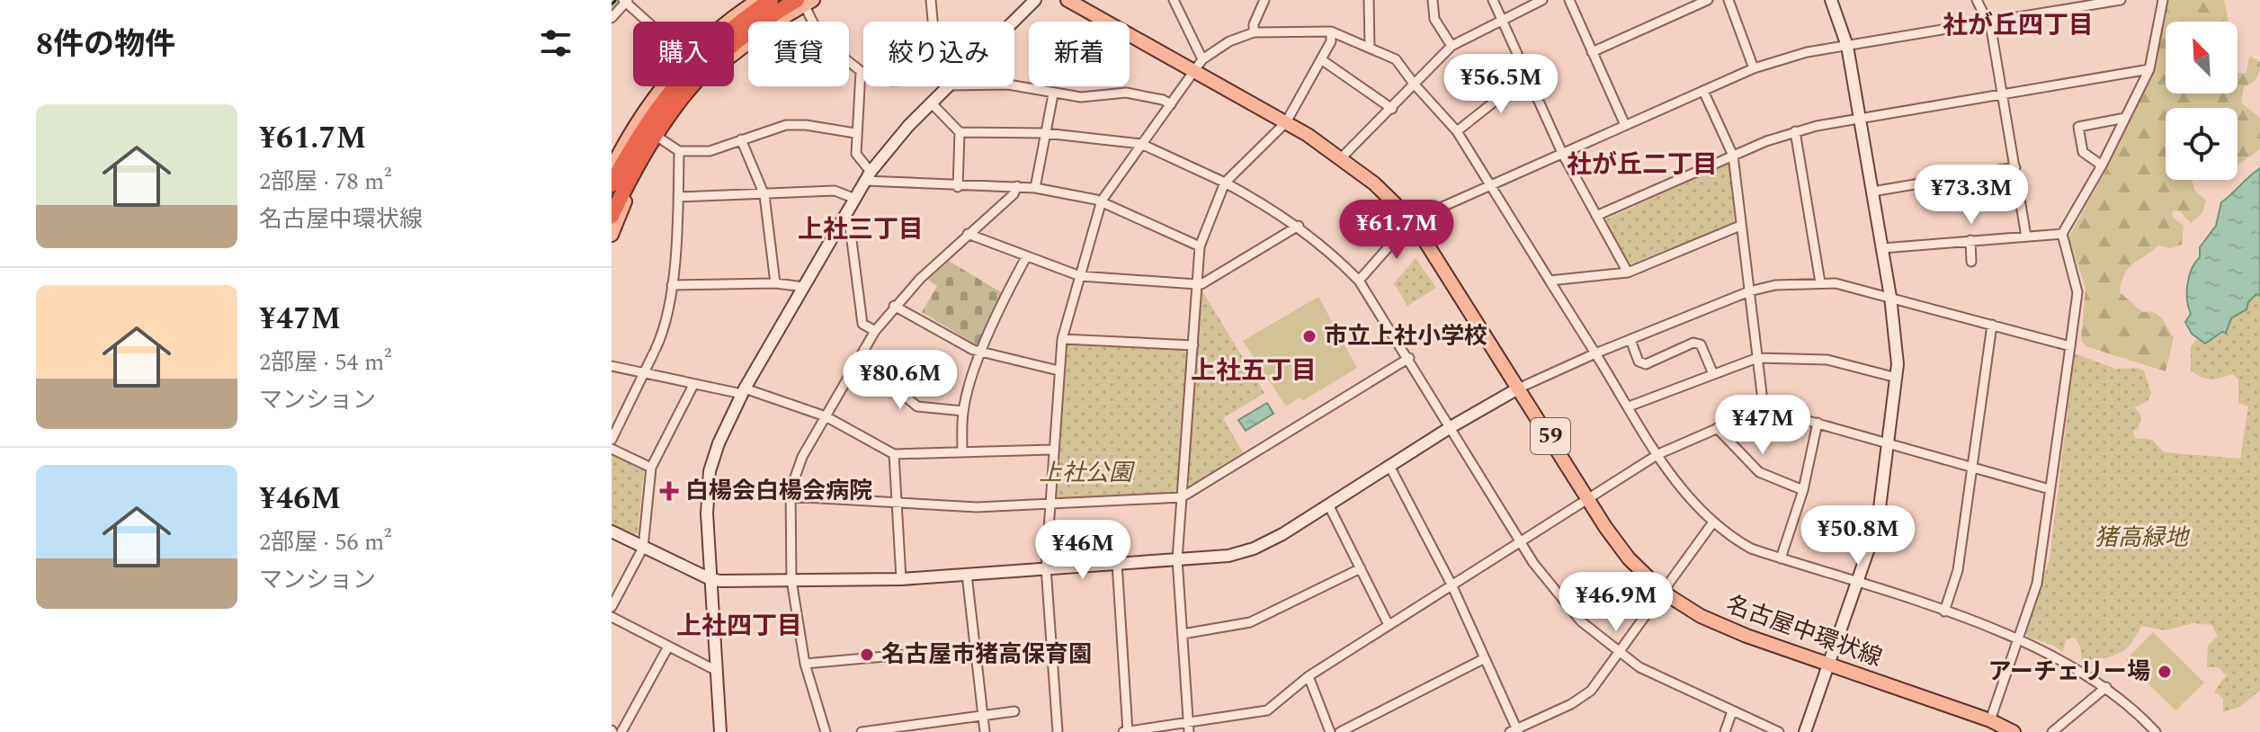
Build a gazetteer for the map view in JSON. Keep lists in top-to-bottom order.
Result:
{
  "streets": {
    "main road": ["59", "名古屋中環状線"]
  },
  "districts": [
    "社が丘四丁目",
    "社が丘二丁目",
    "上社三丁目",
    "上社五丁目",
    "上社四丁目"
  ],
  "parks": ["上社公園", "猪高緑地"],
  "places": {
    "other": ["市立上社小学校", "名古屋市猪高保育園", "アーチェリー場"],
    "health": ["白楊会白楊会病院"]
  },
  "north": "top left",
  "page": {
    "heading": "8件の物件",
    "chip": [
      "購入",
      "賃貸",
      "絞り込み",
      "新着"
    ],
    "price": [
      "¥56.5M",
      "¥73.3M",
      "¥61.7M",
      "¥80.6M",
      "¥47M",
      "¥50.8M",
      "¥46M",
      "¥46.9M"
    ],
    "list": [
      {
        "name": "¥61.7M",
        "note": "2部屋 · 78 m² · 名古屋中環状線"
      },
      {
        "name": "¥47M",
        "note": "2部屋 · 54 m² · マンション"
      },
      {
        "name": "¥46M",
        "note": "2部屋 · 56 m² · マンション"
      }
    ]
  }
}
